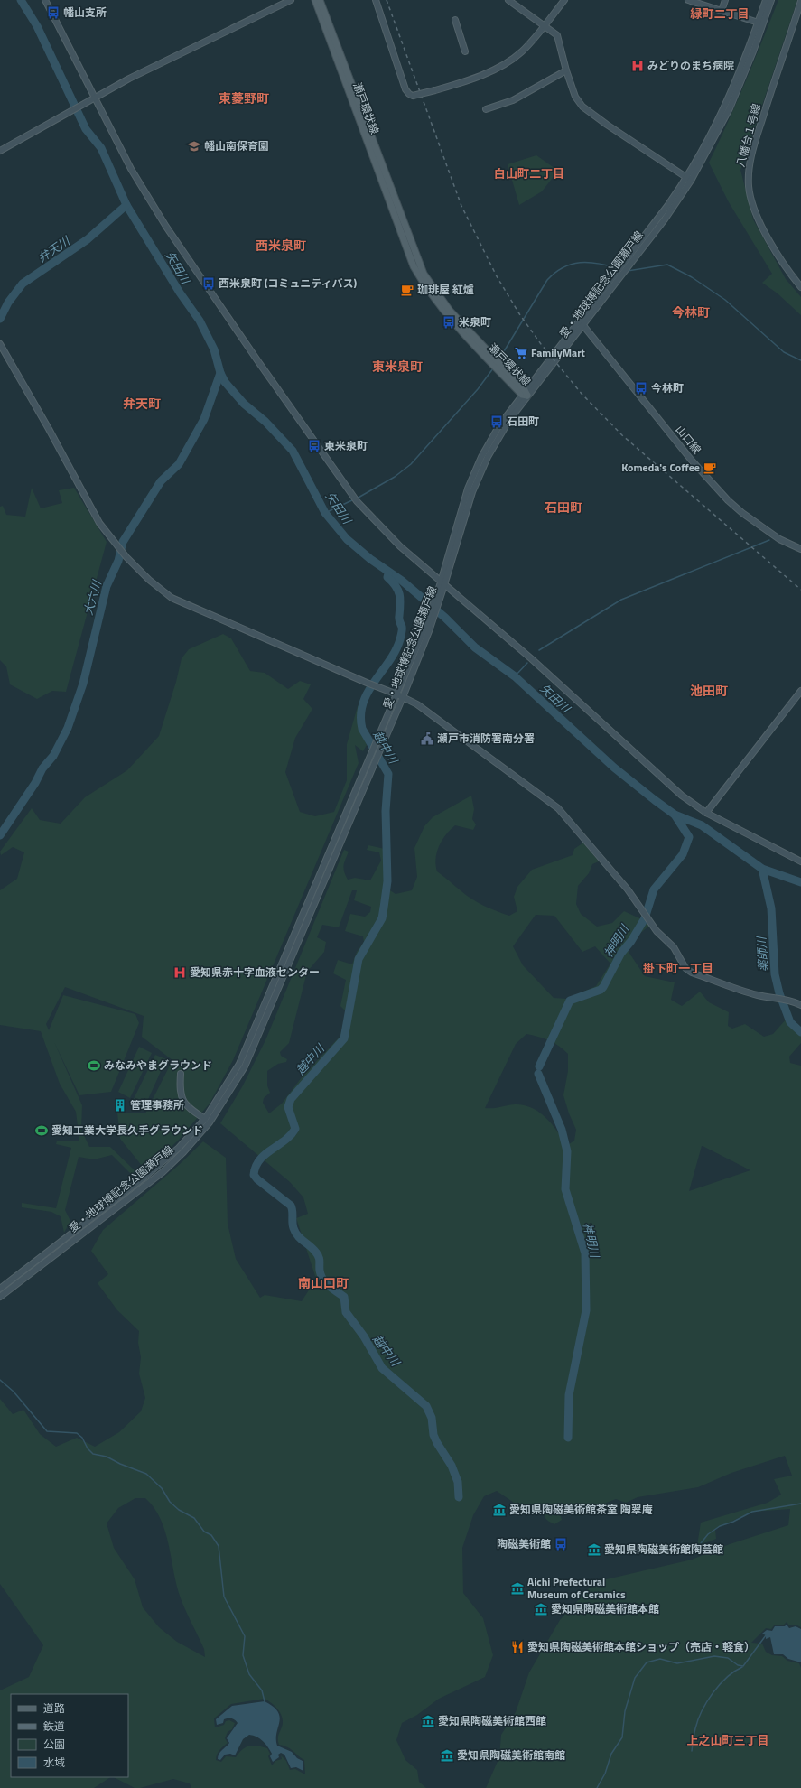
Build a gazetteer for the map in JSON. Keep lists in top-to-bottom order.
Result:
{
  "streets": {
    "main road": ["瀬戸環状線"],
    "street": ["八幡台１号線", "愛・地球博記念公園瀬戸線", "山口線"]
  },
  "crossings": [
    ["瀬戸環状線", "愛・地球博記念公園瀬戸線"],
    ["愛・地球博記念公園瀬戸線", "山口線"]
  ],
  "districts": [
    "緑町二丁目",
    "東菱野町",
    "白山町二丁目",
    "西米泉町",
    "今林町",
    "東米泉町",
    "弁天町",
    "石田町",
    "池田町",
    "掛下町一丁目",
    "南山口町",
    "上之山町三丁目"
  ],
  "water": [
    "弁天川",
    "矢田川",
    "大六川",
    "越中川",
    "神明川",
    "薬師川"
  ],
  "places": {
    "bus stop": [
      "幡山支所",
      "西米泉町 (コミュニティバス)",
      "米泉町",
      "今林町",
      "石田町",
      "東米泉町",
      "陶磁美術館"
    ],
    "hospital": ["みどりのまち病院", "愛知県赤十字血液センター"],
    "school or university": ["幡山南保育園"],
    "cafe": ["珈琲屋 紅爐", "Komeda's Coffee"],
    "supermarket": ["FamilyMart"],
    "public building": ["瀬戸市消防署南分署"],
    "sports": ["みなみやまグラウンド", "愛知工業大学長久手グラウンド"],
    "building": ["管理事務所"],
    "museum": [
      "愛知県陶磁美術館茶室 陶翠庵",
      "愛知県陶磁美術館陶芸館",
      "Aichi Prefectural Museum of Ceramics",
      "愛知県陶磁美術館本館",
      "愛知県陶磁美術館西館",
      "愛知県陶磁美術館南館"
    ],
    "restaurant": ["愛知県陶磁美術館本館ショップ（売店・軽食）"]
  },
  "legend": [
    "道路",
    "鉄道",
    "公園",
    "水域"
  ]
}
